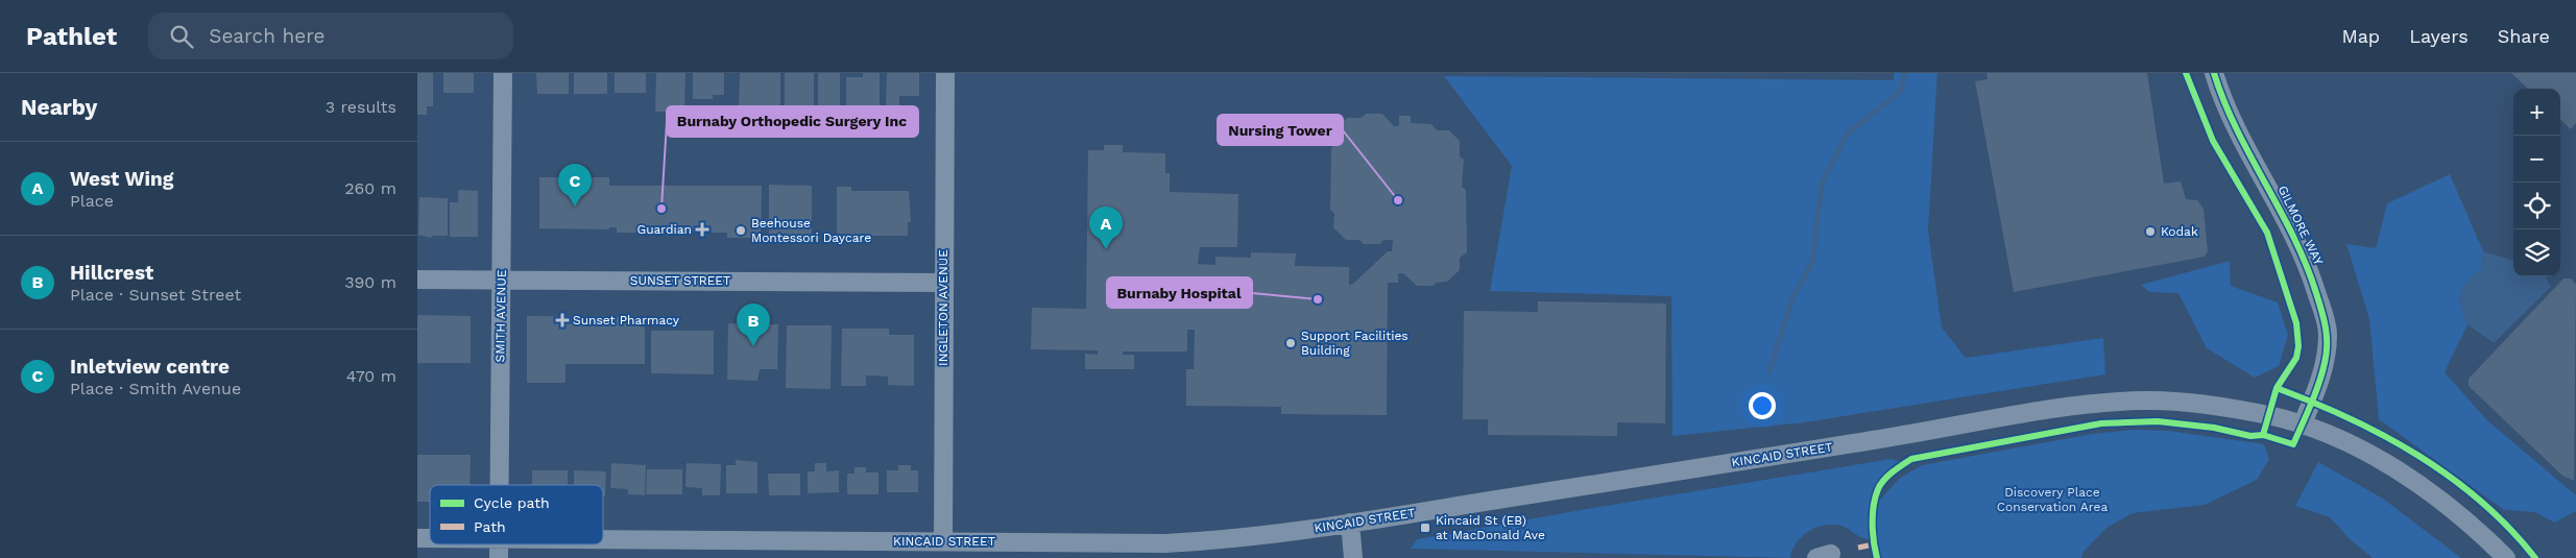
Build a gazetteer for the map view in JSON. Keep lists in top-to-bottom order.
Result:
{
  "streets": {
    "street": [
      "GILMORE WAY",
      "SUNSET STREET",
      "INGLETON AVENUE",
      "SMITH AVENUE",
      "KINCAID STREET"
    ]
  },
  "crossings": [
    ["GILMORE WAY", "KINCAID STREET"],
    ["SUNSET STREET", "INGLETON AVENUE"],
    ["SUNSET STREET", "SMITH AVENUE"],
    ["INGLETON AVENUE", "KINCAID STREET"]
  ],
  "parks": ["Discovery Place Conservation Area"],
  "places": {
    "other": [
      "Nursing Tower",
      "Burnaby Orthopedic Surgery Inc",
      "Beehouse Montessori Daycare",
      "Kodak",
      "Burnaby Hospital",
      "Support Facilities Building"
    ],
    "health": ["Guardian", "Sunset Pharmacy"],
    "transit": ["Kincaid St (EB) at MacDonald Ave"]
  },
  "legend": ["Cycle path", "Path"],
  "page": {
    "header": "Pathlet",
    "search": "Search here",
    "nav": ["Map", "Layers", "Share"],
    "heading": ["Nearby", "3 results"],
    "map_buttons": ["+", "−"],
    "list": [
      {
        "mark": "A",
        "name": "West Wing",
        "note": "Place",
        "value": "260 m"
      },
      {
        "mark": "B",
        "name": "Hillcrest",
        "note": "Place · Sunset Street",
        "value": "390 m"
      },
      {
        "mark": "C",
        "name": "Inletview centre",
        "note": "Place · Smith Avenue",
        "value": "470 m"
      }
    ],
    "pins": ["C", "A", "B"]
  }
}
